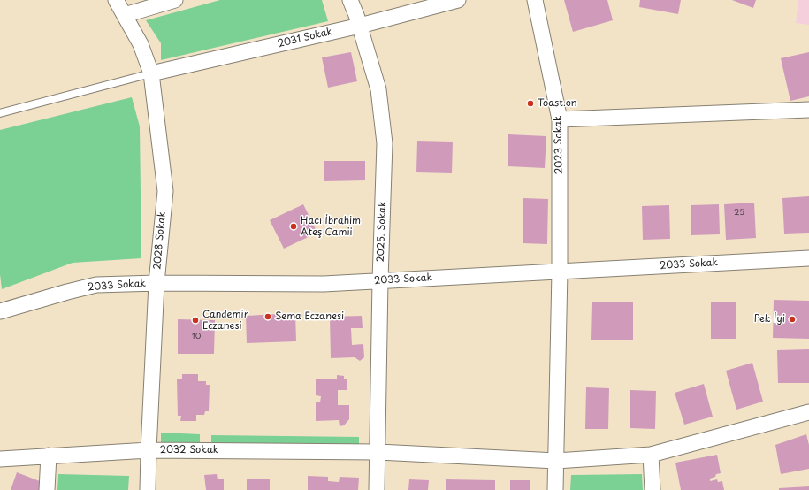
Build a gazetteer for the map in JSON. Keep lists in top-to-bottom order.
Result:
{
  "streets": {
    "street": [
      "2031 Sokak",
      "2023 Sokak",
      "2025. Sokak",
      "2028 Sokak",
      "2033 Sokak",
      "2032 Sokak"
    ]
  },
  "crossings": [
    ["2031 Sokak", "2025. Sokak"],
    ["2031 Sokak", "2028 Sokak"],
    ["2023 Sokak", "2033 Sokak"],
    ["2023 Sokak", "2032 Sokak"],
    ["2025. Sokak", "2033 Sokak"],
    ["2025. Sokak", "2032 Sokak"],
    ["2028 Sokak", "2033 Sokak"],
    ["2028 Sokak", "2032 Sokak"]
  ],
  "places": [
    "Toast.on",
    "Hacı İbrahim Ateş Camii",
    "Sema Eczanesi",
    "Pek İyi",
    "Candemir Eczanesi"
  ],
  "house_numbers": ["25", "10"]
}
